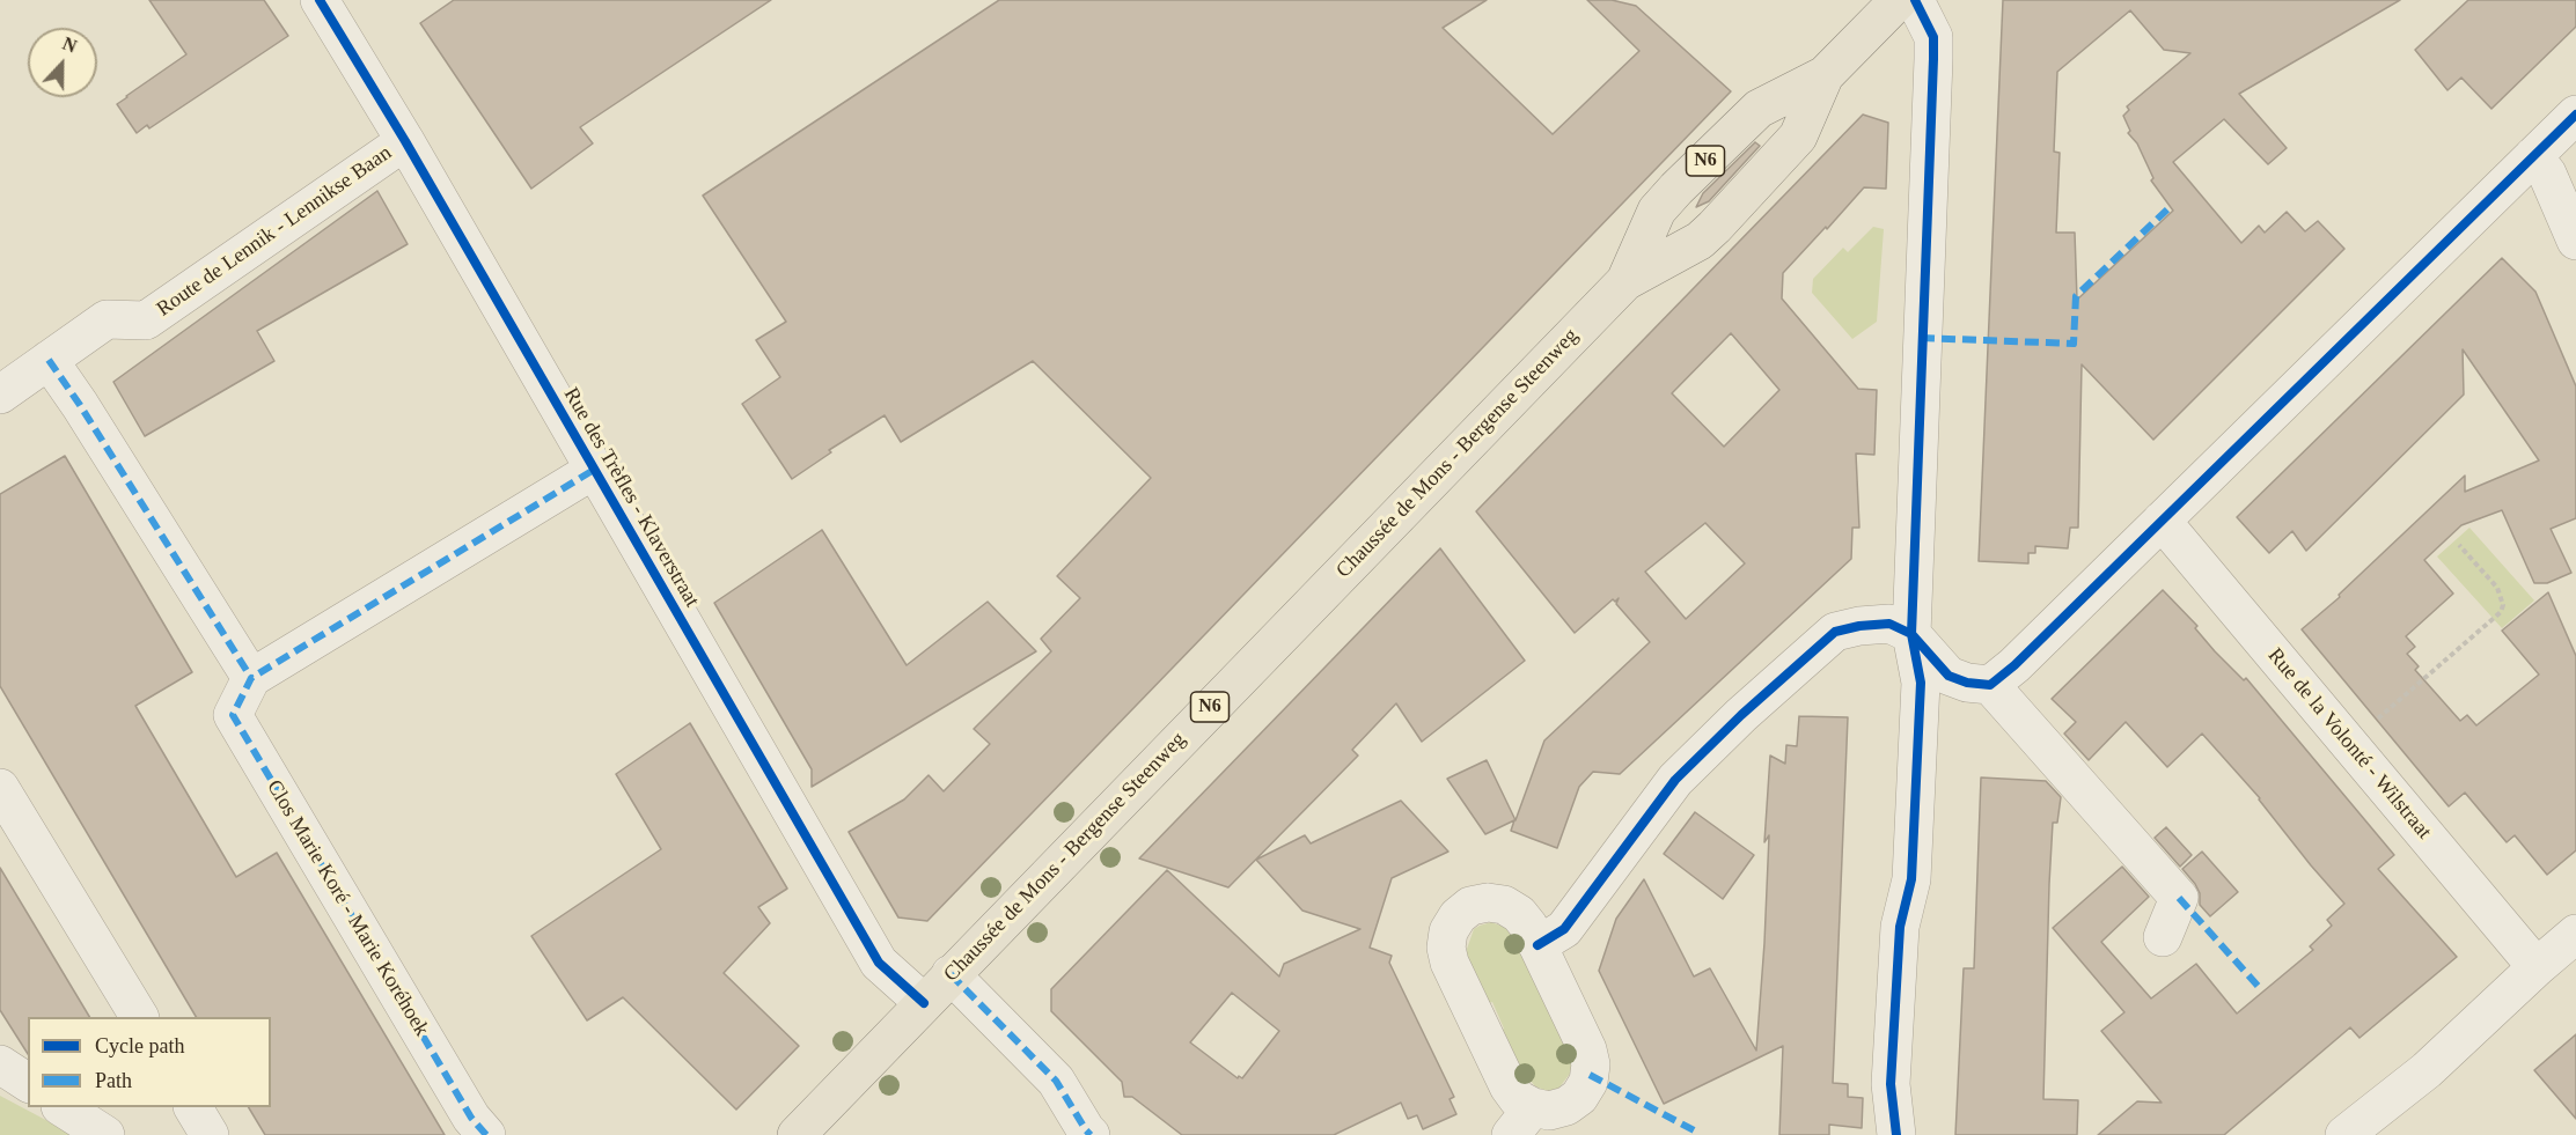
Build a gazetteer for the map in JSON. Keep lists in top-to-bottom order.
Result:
{
  "streets": {
    "main road": ["N6", "Chaussée de Mons - Bergense Steenweg"],
    "street": [
      "Route de Lennik - Lennikse Baan",
      "Rue des Trèfles - Klaverstraat",
      "Rue de la Volonté - Wilstraat",
      "Clos Marie Koré - Marie Koréhoek"
    ]
  },
  "crossings": [
    ["Route de Lennik - Lennikse Baan", "Rue des Trèfles - Klaverstraat"],
    ["Chaussée de Mons - Bergense Steenweg", "Rue des Trèfles - Klaverstraat"]
  ],
  "legend": ["Cycle path", "Path"],
  "north": "top"
}
